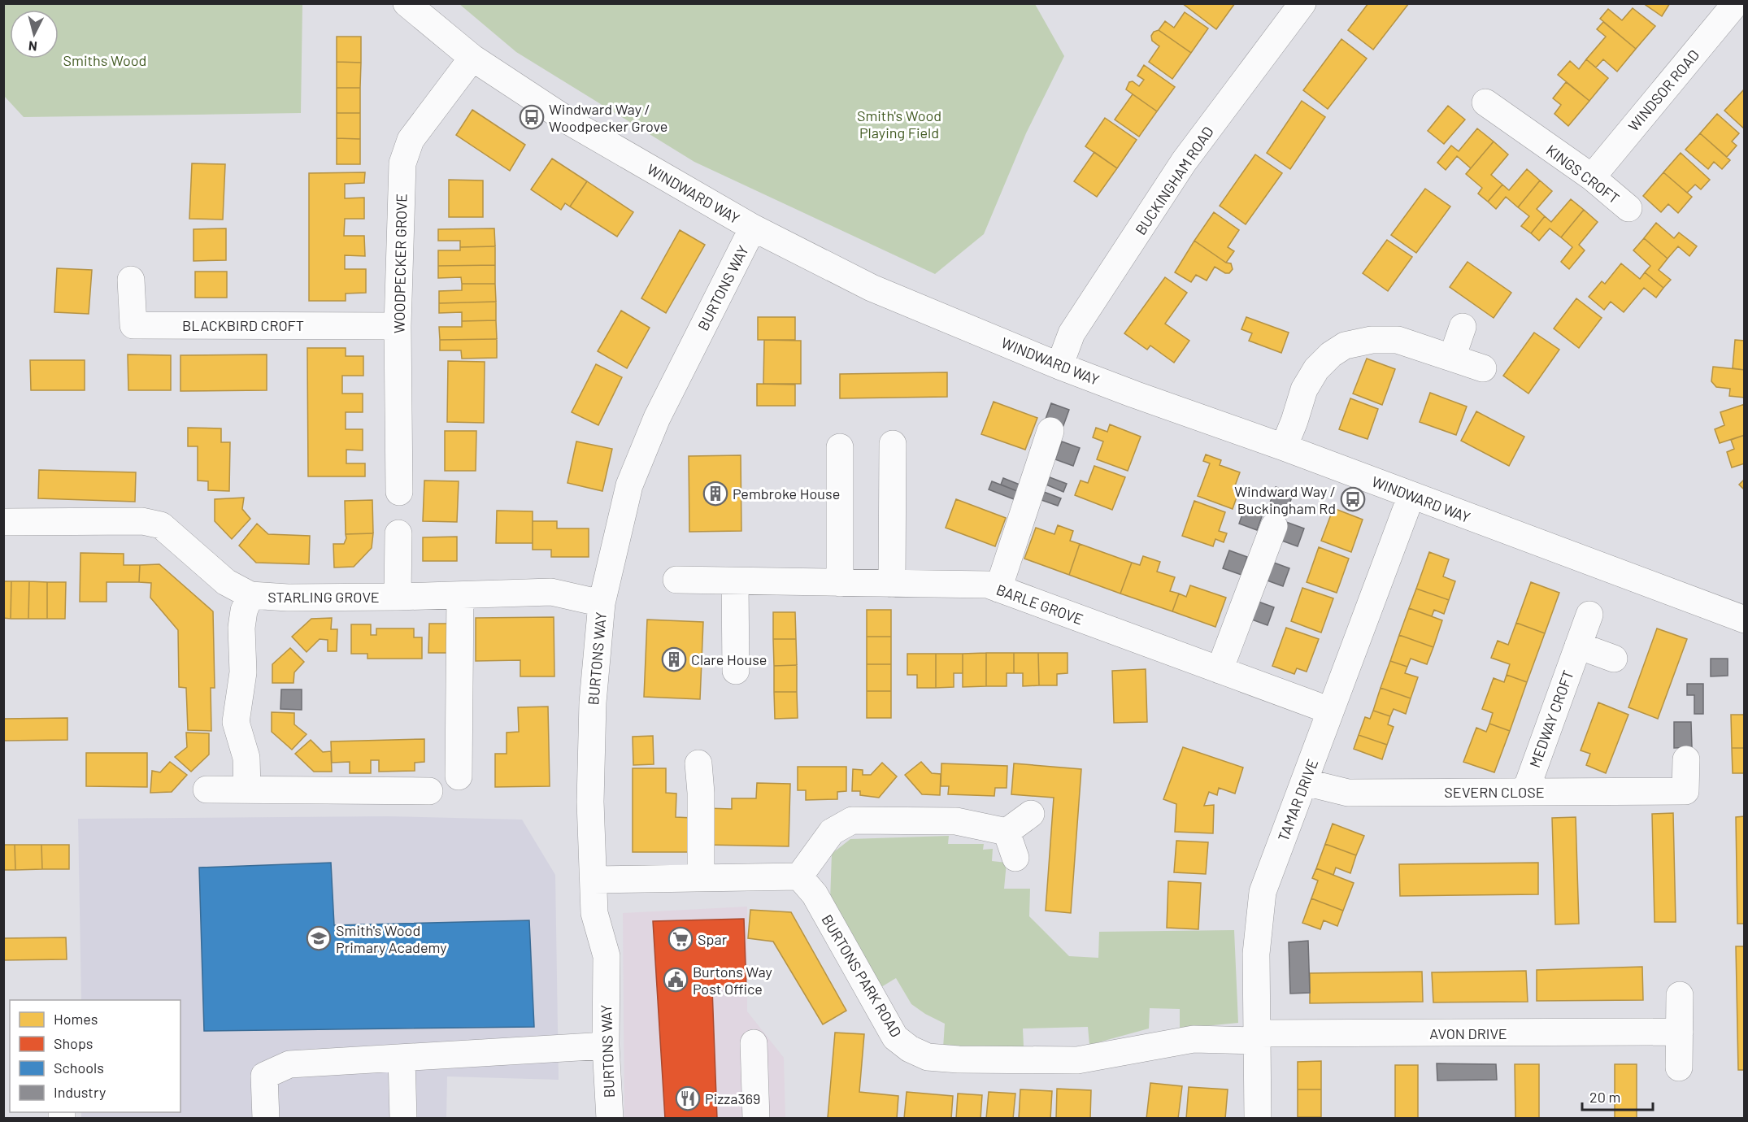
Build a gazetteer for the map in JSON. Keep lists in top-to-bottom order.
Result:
{
  "streets": {
    "street": [
      "WINDSOR ROAD",
      "KINGS CROFT",
      "BUCKINGHAM ROAD",
      "WINDWARD WAY",
      "WOODPECKER GROVE",
      "BURTONS WAY",
      "BLACKBIRD CROFT",
      "STARLING GROVE",
      "BARLE GROVE",
      "MEDWAY CROFT",
      "SEVERN CLOSE",
      "TAMAR DRIVE",
      "BURTONS PARK ROAD",
      "AVON DRIVE"
    ]
  },
  "crossings": [
    ["WINDSOR ROAD", "KINGS CROFT"],
    ["BUCKINGHAM ROAD", "WINDWARD WAY"],
    ["WINDWARD WAY", "WOODPECKER GROVE"],
    ["WINDWARD WAY", "BURTONS WAY"],
    ["WINDWARD WAY", "TAMAR DRIVE"],
    ["WOODPECKER GROVE", "BLACKBIRD CROFT"],
    ["BURTONS WAY", "STARLING GROVE"],
    ["BARLE GROVE", "TAMAR DRIVE"],
    ["MEDWAY CROFT", "SEVERN CLOSE"],
    ["SEVERN CLOSE", "TAMAR DRIVE"],
    ["TAMAR DRIVE", "BURTONS PARK ROAD"],
    ["TAMAR DRIVE", "AVON DRIVE"],
    ["BURTONS PARK ROAD", "AVON DRIVE"]
  ],
  "parks": ["Smiths Wood", "Smith's Wood Playing Field"],
  "places": {
    "bus stop": ["Windward Way / Woodpecker Grove", "Windward Way / Buckingham Rd"],
    "building": ["Pembroke House", "Clare House"],
    "school or university": ["Smith's Wood Primary Academy"],
    "supermarket": ["Spar"],
    "public building": ["Burtons Way Post Office"],
    "restaurant": ["Pizza369"]
  },
  "legend": [
    "Homes",
    "Shops",
    "Schools",
    "Industry"
  ],
  "scale_bar": "20 m",
  "north": "bottom"
}
